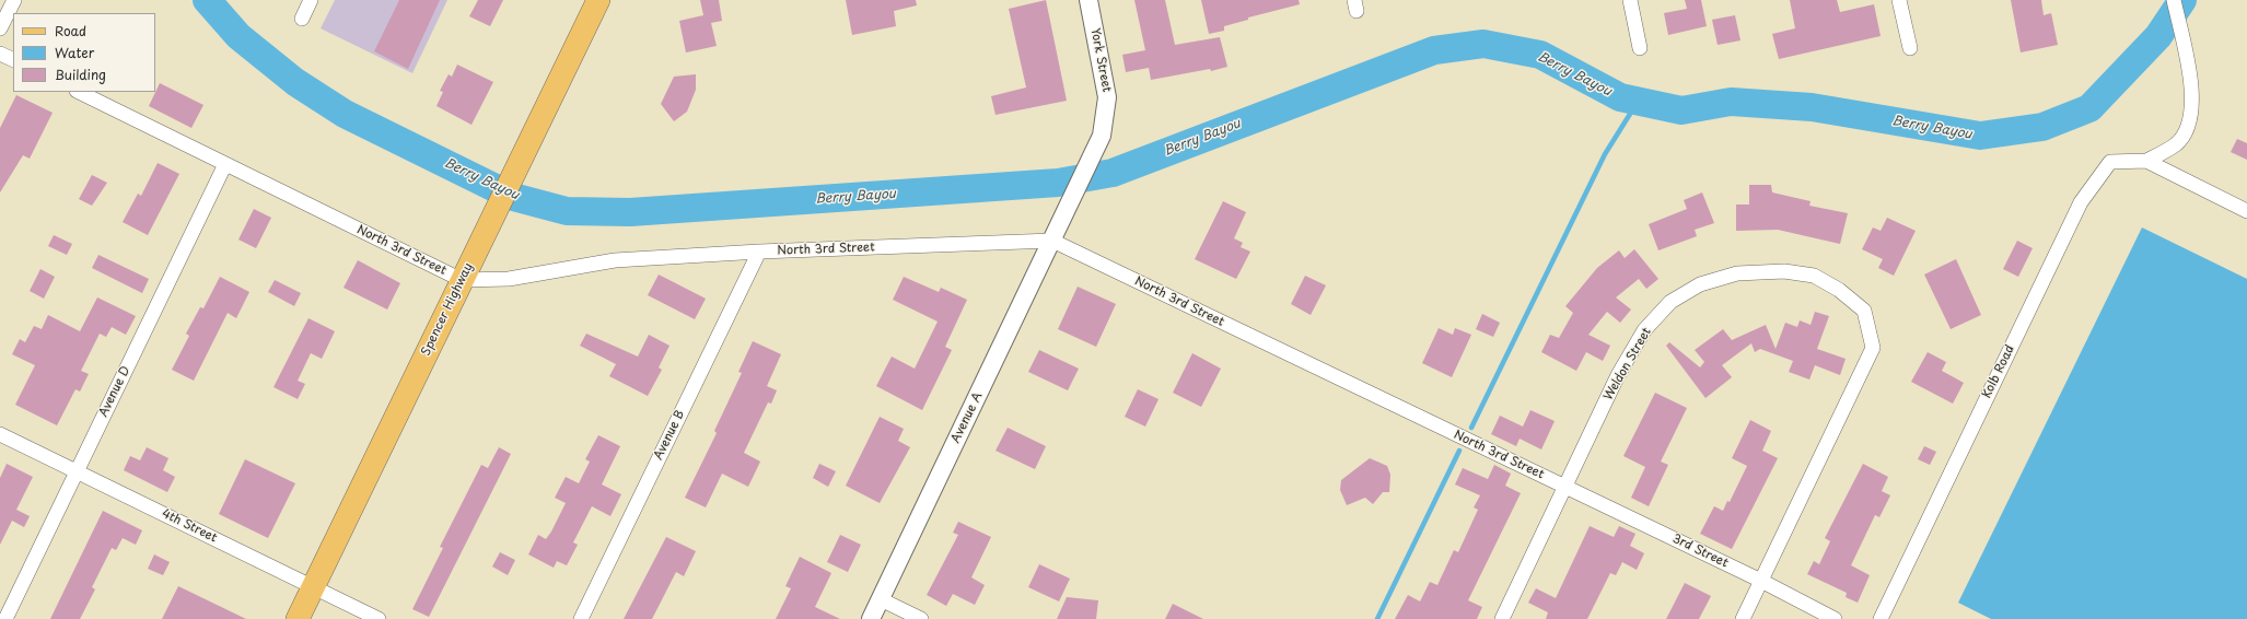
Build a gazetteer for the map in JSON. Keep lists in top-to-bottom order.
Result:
{
  "streets": {
    "main road": ["Spencer Highway"],
    "street": [
      "York Street",
      "North 3rd Street",
      "Weldon Street",
      "Kolb Road",
      "Avenue D",
      "Avenue A",
      "Avenue B",
      "4th Street",
      "3rd Street"
    ]
  },
  "crossings": [
    ["York Street", "Avenue A"],
    ["North 3rd Street", "Spencer Highway"],
    ["North 3rd Street", "Weldon Street"],
    ["North 3rd Street", "Avenue D"],
    ["North 3rd Street", "Avenue A"],
    ["North 3rd Street", "Avenue B"],
    ["North 3rd Street", "3rd Street"],
    ["Spencer Highway", "4th Street"],
    ["Weldon Street", "3rd Street"],
    ["Avenue D", "4th Street"]
  ],
  "water": ["Berry Bayou"],
  "legend": ["Road", "Water", "Building"]
}
